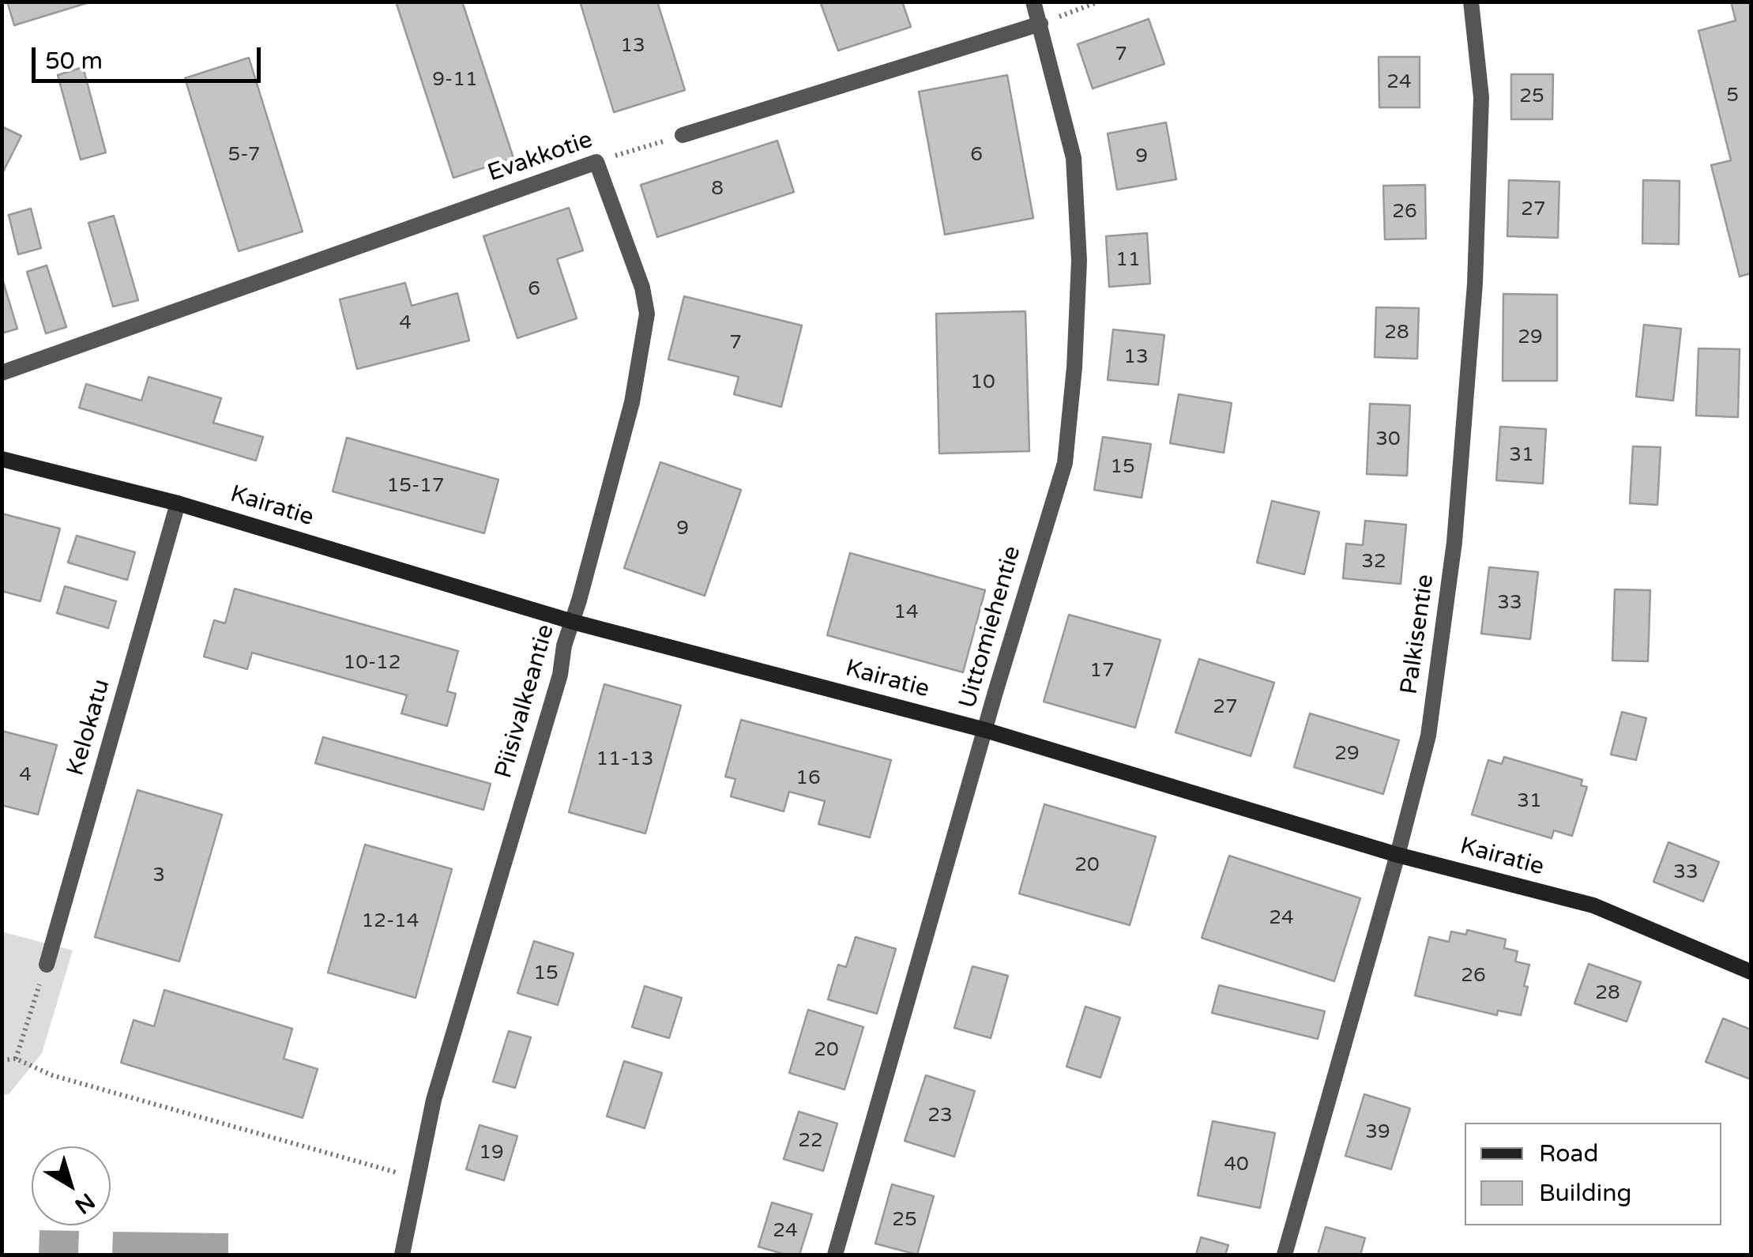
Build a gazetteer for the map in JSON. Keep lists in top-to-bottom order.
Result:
{
  "streets": {
    "main road": ["Kairatie"],
    "street": [
      "Evakkotie",
      "Uittomiehentie",
      "Palkisentie",
      "Piisivalkeantie",
      "Kelokatu"
    ]
  },
  "crossings": [
    ["Evakkotie", "Piisivalkeantie"],
    ["Kairatie", "Uittomiehentie"],
    ["Kairatie", "Palkisentie"],
    ["Kairatie", "Piisivalkeantie"],
    ["Kairatie", "Kelokatu"]
  ],
  "house_numbers": [
    "13",
    "7",
    "9-11",
    "24",
    "5",
    "25",
    "5-7",
    "6",
    "9",
    "8",
    "27",
    "26",
    "11",
    "6",
    "4",
    "28",
    "29",
    "7",
    "13",
    "10",
    "30",
    "31",
    "15",
    "15-17",
    "9",
    "32",
    "33",
    "14",
    "10-12",
    "17",
    "27",
    "29",
    "11-13",
    "4",
    "16",
    "31",
    "20",
    "33",
    "3",
    "24",
    "12-14",
    "15",
    "26",
    "28",
    "20",
    "23",
    "39",
    "22",
    "19",
    "40",
    "25",
    "24"
  ],
  "legend": ["Road", "Building"],
  "scale_bar": "50 m",
  "north": "bottom right"
}
